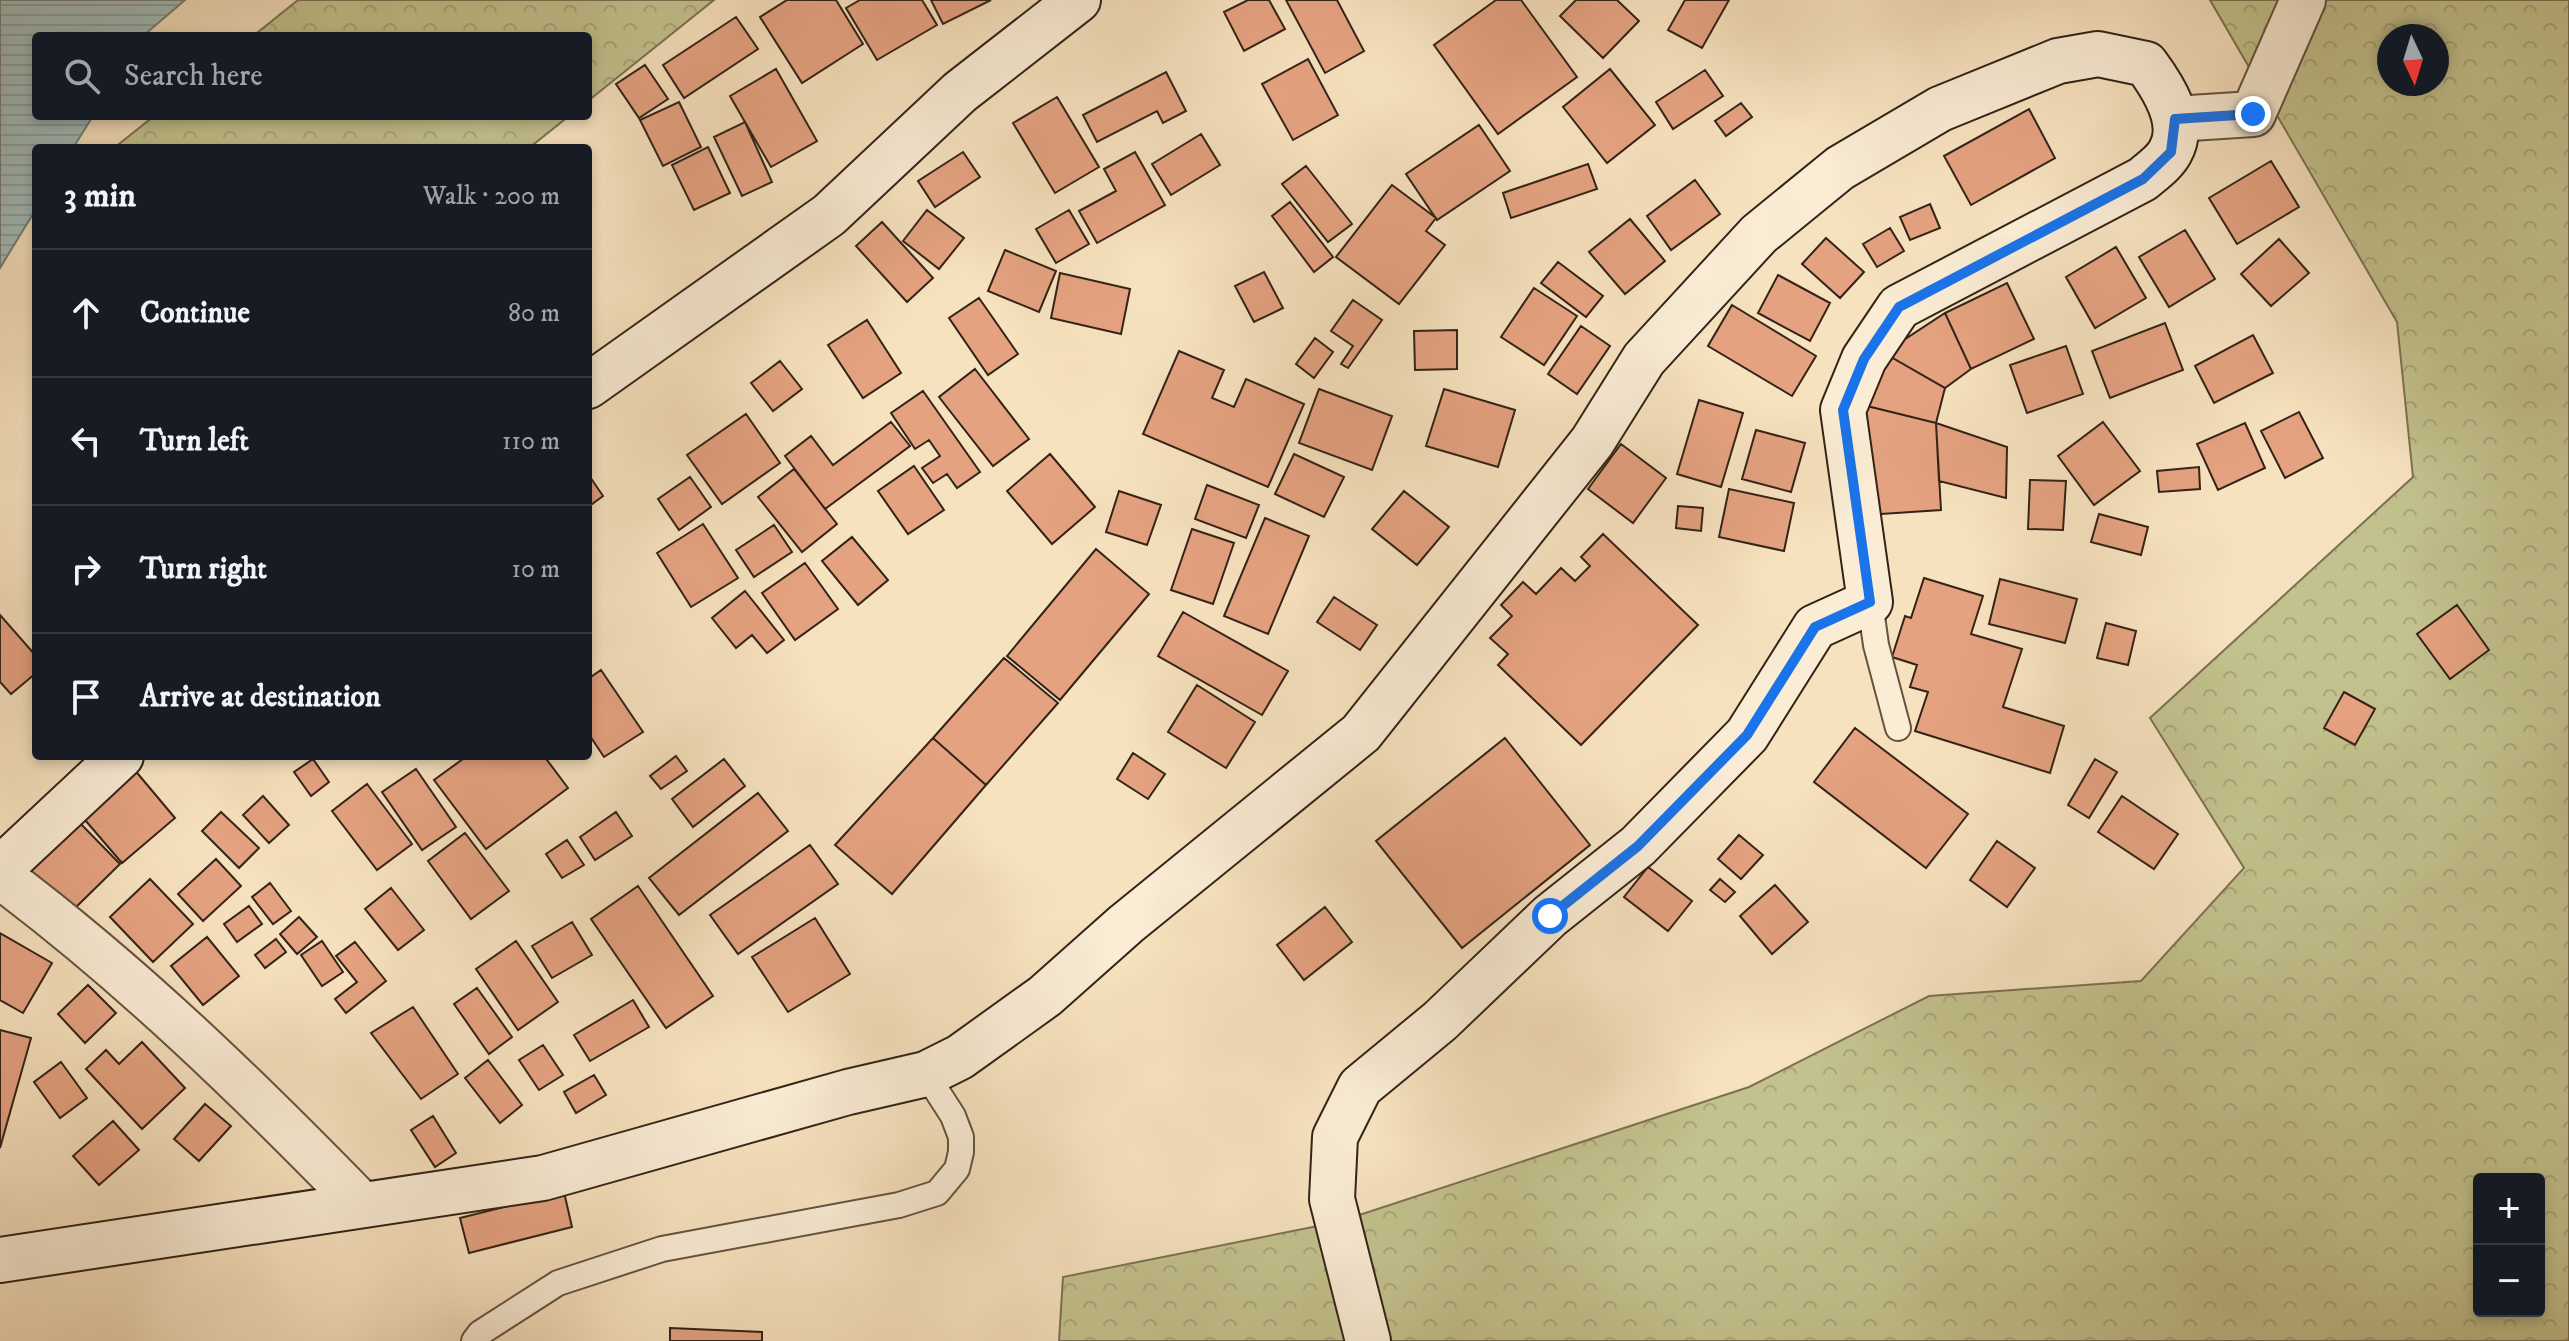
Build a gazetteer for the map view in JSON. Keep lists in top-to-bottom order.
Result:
{
  "north": "bottom",
  "page": {
    "search": "Search here",
    "heading": ["3 min", "Walk · 200 m"],
    "list": [
      ["Continue", "80 m"],
      ["Turn left", "110 m"],
      ["Turn right", "10 m"],
      "Arrive at destination"
    ],
    "map_buttons": ["+", "−"]
  }
}
